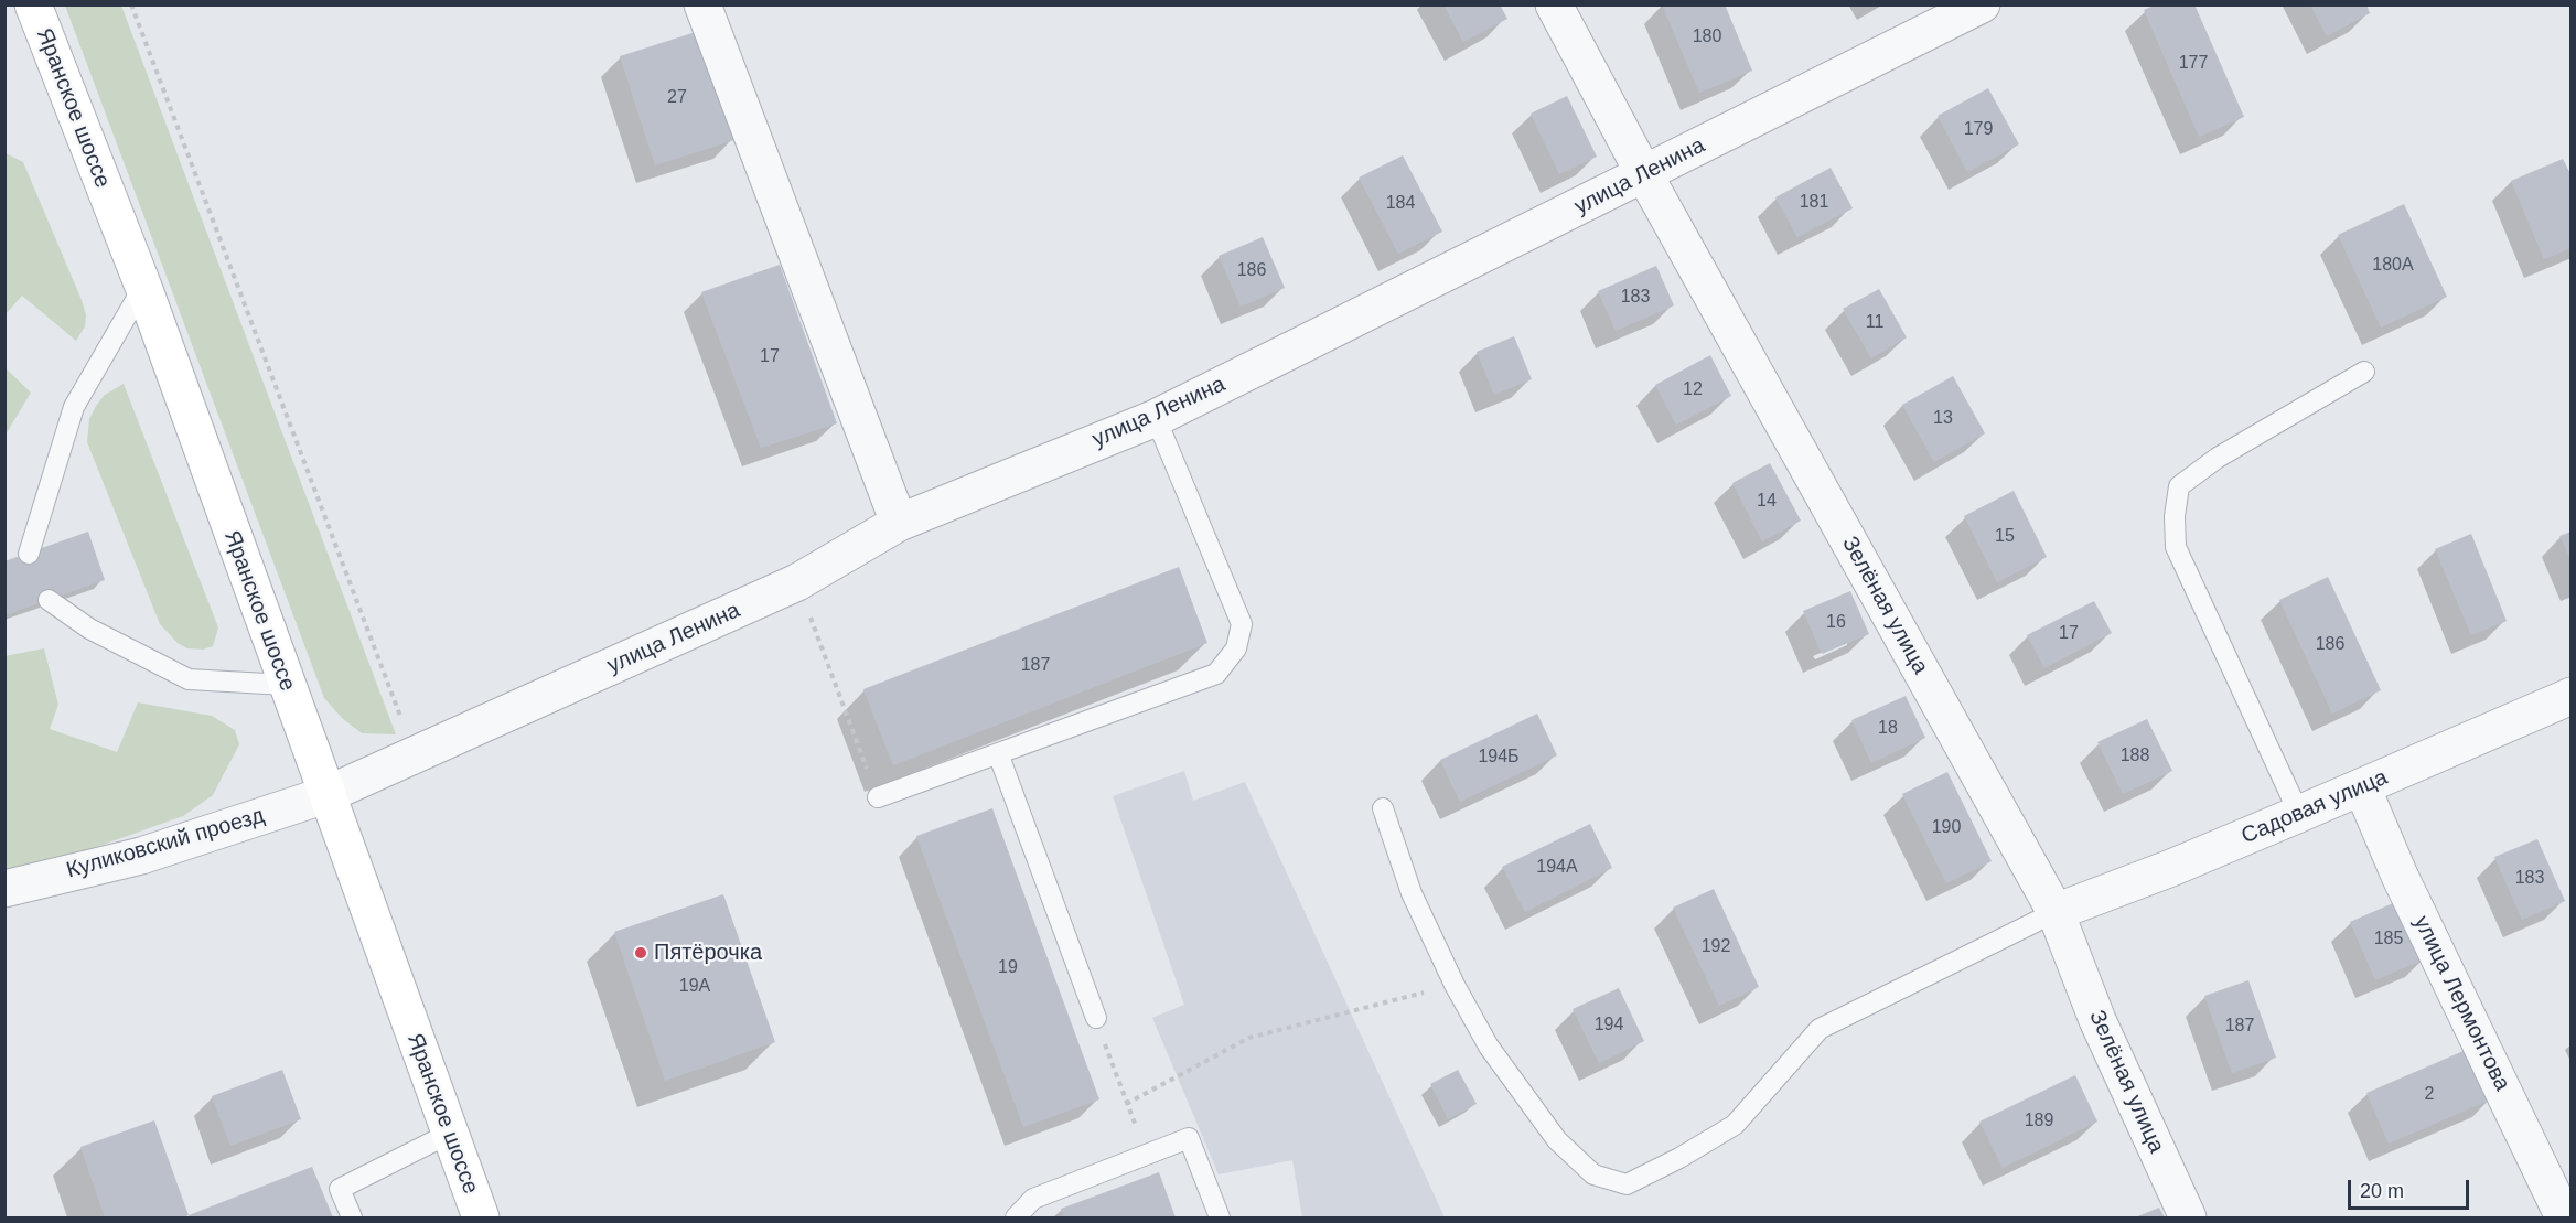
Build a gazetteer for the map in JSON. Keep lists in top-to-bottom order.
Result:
{
  "streets": {
    "main road": ["Яранское шоссе"],
    "street": [
      "улица Ленина",
      "Зелёная улица",
      "Садовая улица",
      "Куликовский проезд",
      "улица Лермонтова"
    ]
  },
  "crossings": [
    ["Яранское шоссе", "улица Ленина"],
    ["Яранское шоссе", "Куликовский проезд"],
    ["улица Ленина", "Зелёная улица"],
    ["улица Ленина", "Куликовский проезд"],
    ["Зелёная улица", "Садовая улица"],
    ["Садовая улица", "улица Лермонтова"]
  ],
  "places": ["Пятёрочка"],
  "house_numbers": [
    "180",
    "177",
    "27",
    "179",
    "181",
    "184",
    "180А",
    "186",
    "183",
    "11",
    "17",
    "12",
    "13",
    "14",
    "15",
    "16",
    "17",
    "186",
    "187",
    "18",
    "188",
    "194Б",
    "190",
    "194А",
    "183",
    "185",
    "192",
    "19",
    "19А",
    "194",
    "187",
    "2",
    "189"
  ],
  "scale_bar": "20 m"
}
